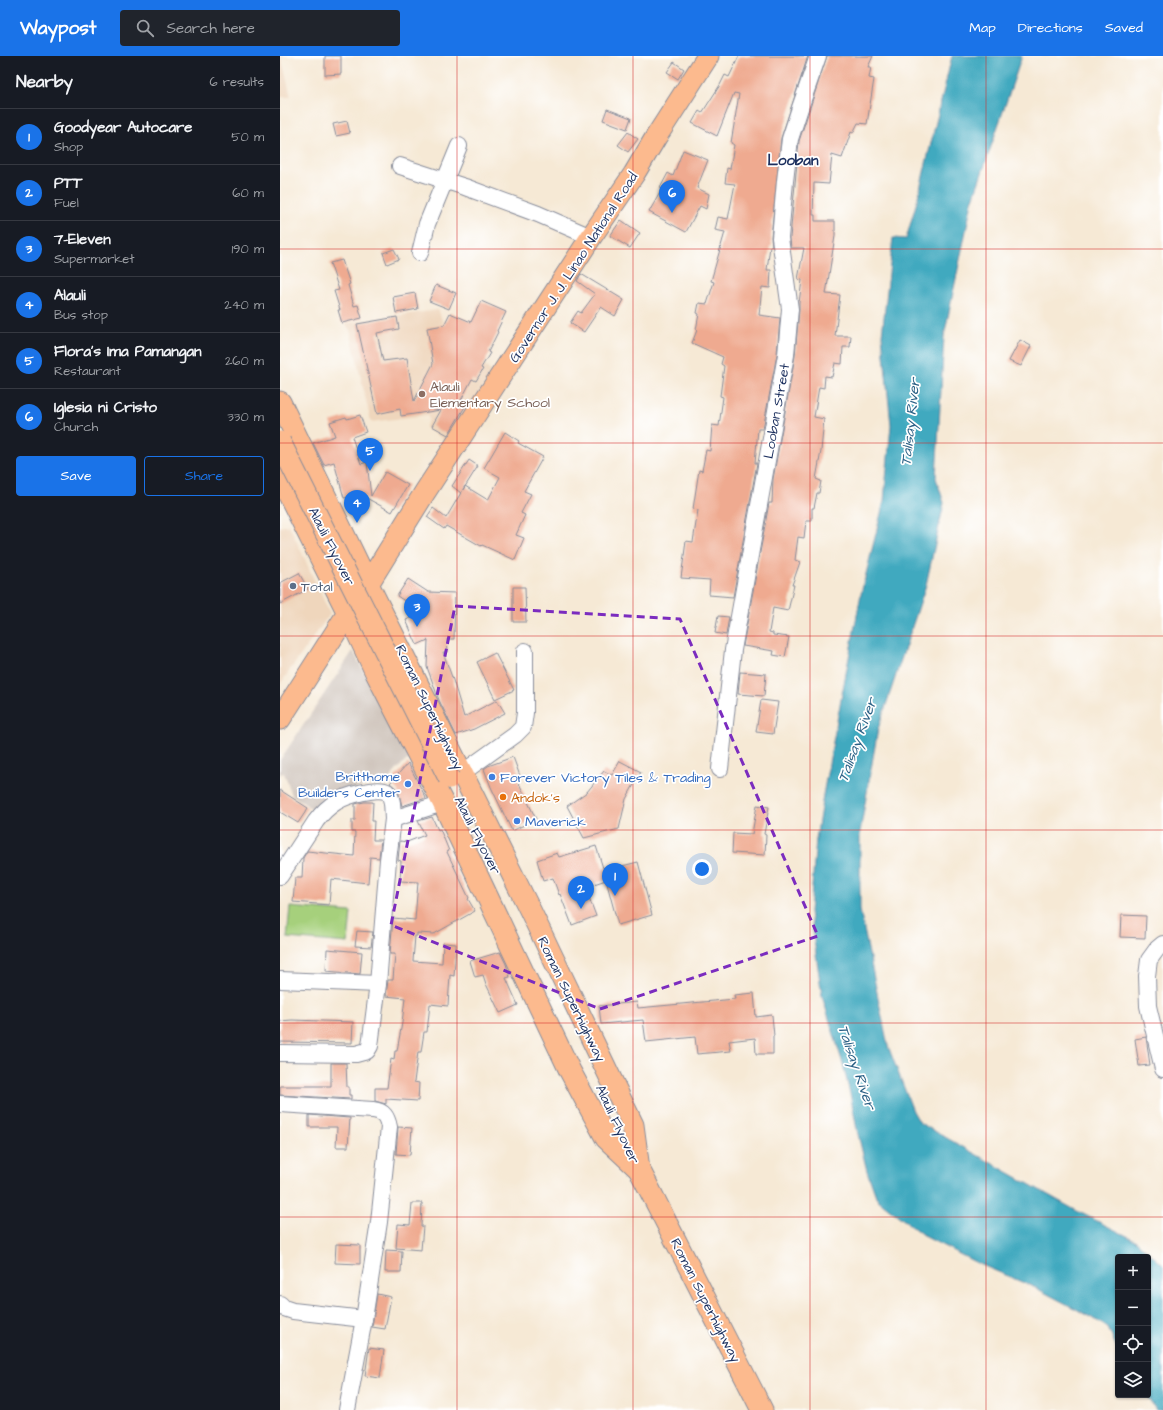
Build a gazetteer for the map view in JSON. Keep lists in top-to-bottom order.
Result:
{
  "streets": {
    "main road": ["Governor J. J. Linao National Road", "Alauli Flyover", "Roman Superhighway"],
    "street": ["Looban Street"]
  },
  "crossings": [
    ["Governor J. J. Linao National Road", "Roman Superhighway"],
    ["Alauli Flyover", "Roman Superhighway"]
  ],
  "districts": ["Looban"],
  "water": ["Talisay River"],
  "places": [
    "Alauli Elementary School",
    "Total",
    "Forever Victory Tiles & Trading",
    "Britthome Builders Center",
    "Andok's",
    "Maverick"
  ],
  "page": {
    "header": "Waypost",
    "search": "Search here",
    "nav": ["Map", "Directions", "Saved"],
    "heading": ["Nearby", "6 results"],
    "list": [
      {
        "mark": "1",
        "name": "Goodyear Autocare",
        "note": "Shop",
        "value": "50 m"
      },
      {
        "mark": "2",
        "name": "PTT",
        "note": "Fuel",
        "value": "60 m"
      },
      {
        "mark": "3",
        "name": "7-Eleven",
        "note": "Supermarket",
        "value": "190 m"
      },
      {
        "mark": "4",
        "name": "Alauli",
        "note": "Bus stop",
        "value": "240 m"
      },
      {
        "mark": "5",
        "name": "Flora's Ima Pamangan",
        "note": "Restaurant",
        "value": "260 m"
      },
      {
        "mark": "6",
        "name": "Iglesia ni Cristo",
        "note": "Church",
        "value": "330 m"
      }
    ],
    "pins": [
      "6",
      "5",
      "4",
      "3",
      "1",
      "2"
    ],
    "buttons": ["Save", "Share"],
    "map_buttons": ["+", "−"]
  }
}
